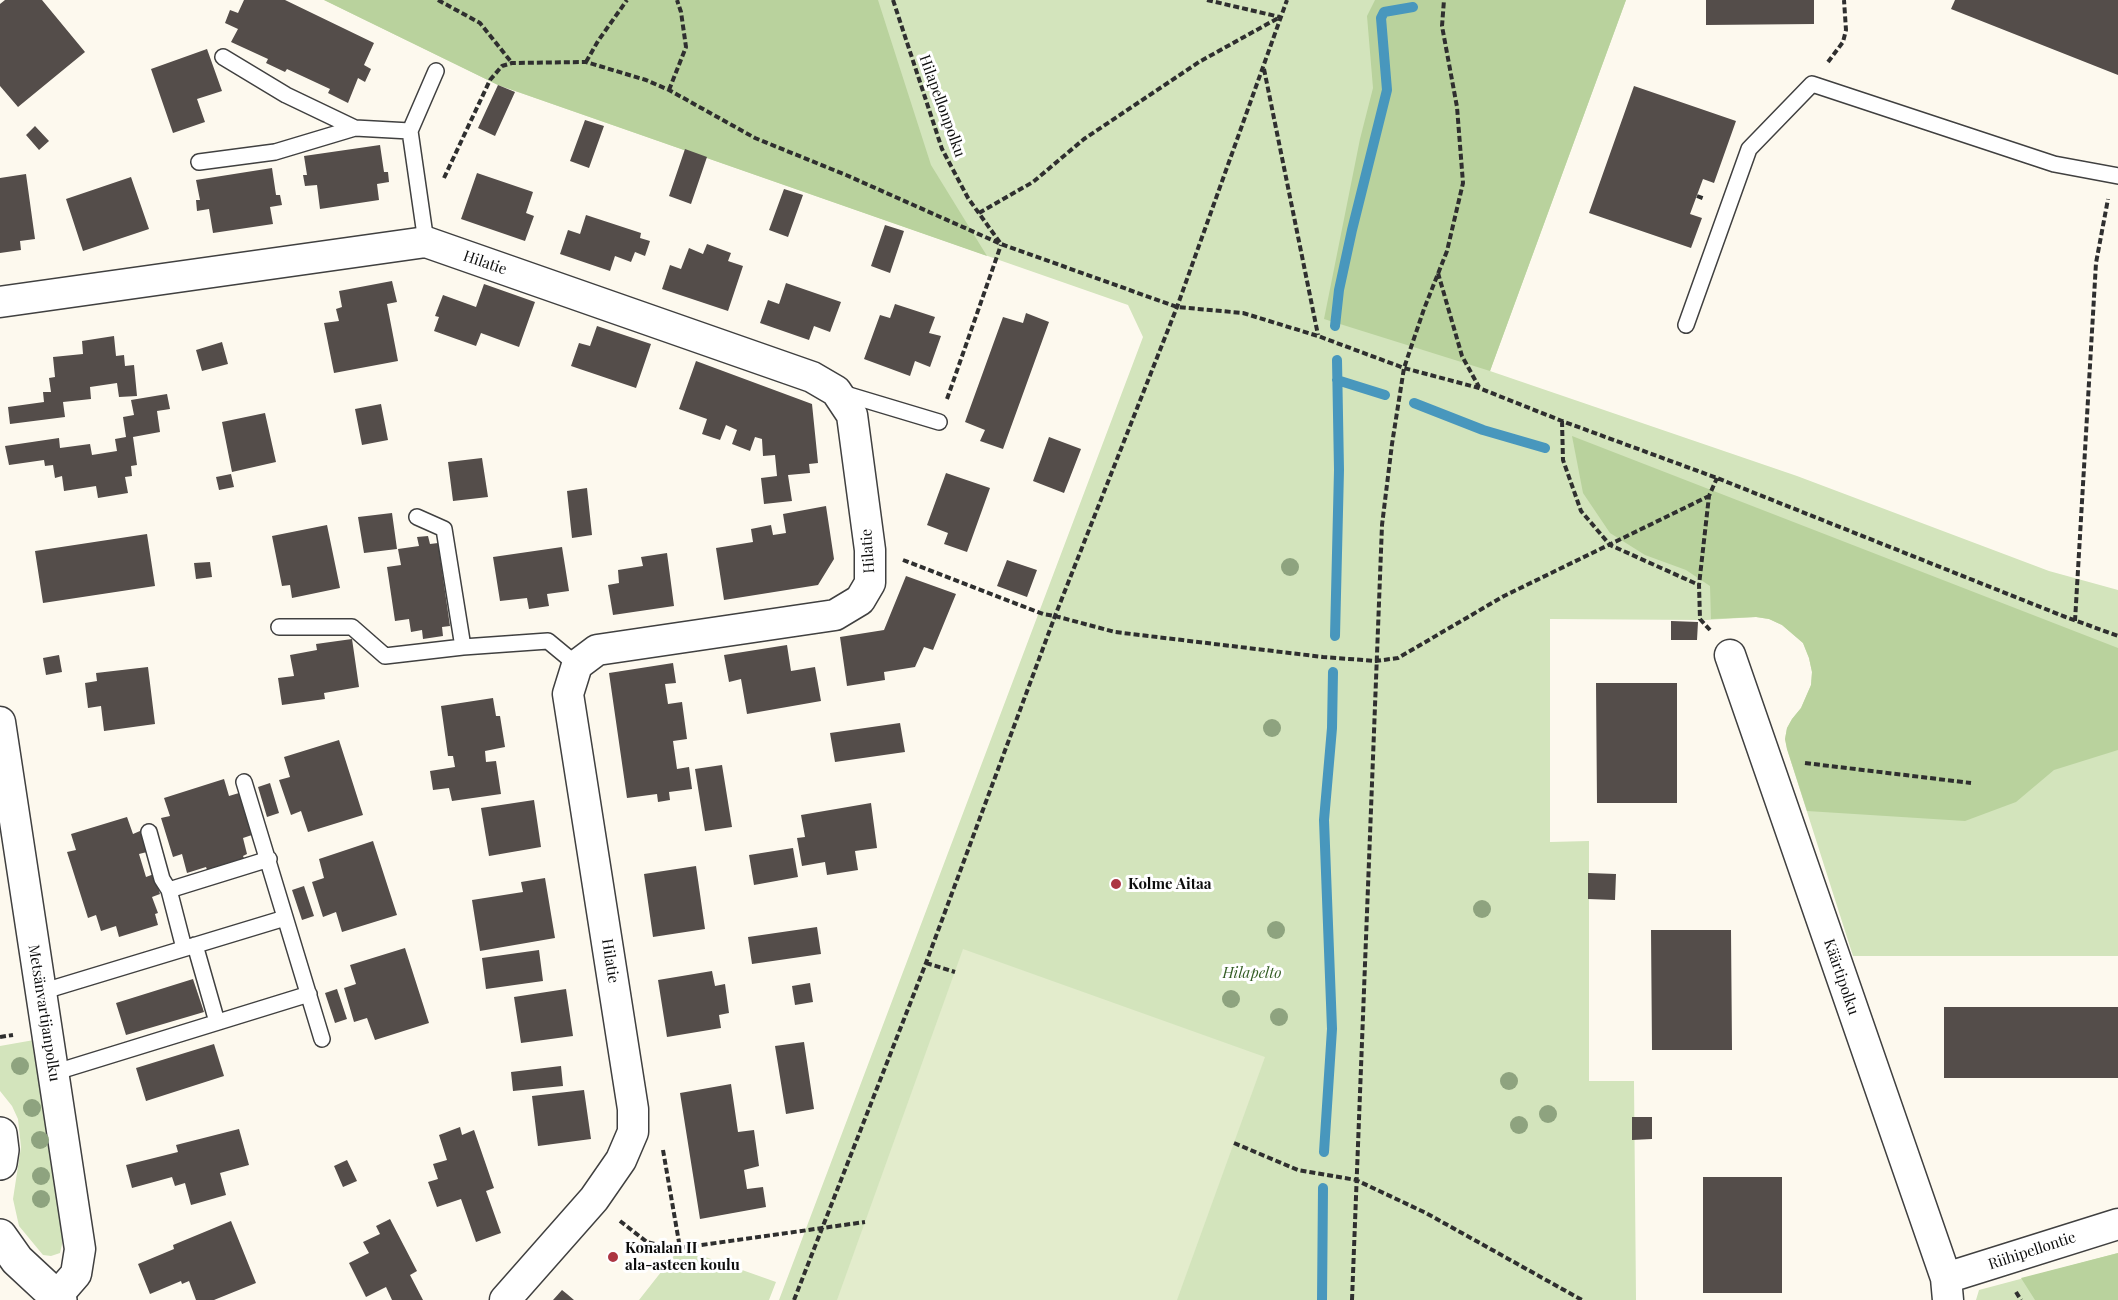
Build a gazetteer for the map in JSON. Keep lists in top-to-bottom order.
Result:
{
  "streets": {
    "street": [
      "Hilatie",
      "Käärtipolku",
      "Metsänvartijanpolku",
      "Riihipellontie"
    ],
    "path": ["Hilapellonpolku"]
  },
  "crossings": [
    ["Käärtipolku", "Riihipellontie"]
  ],
  "parks": ["Hilapelto"],
  "places": ["Kolme Aitaa", "Konalan II ala-asteen koulu"]
}
